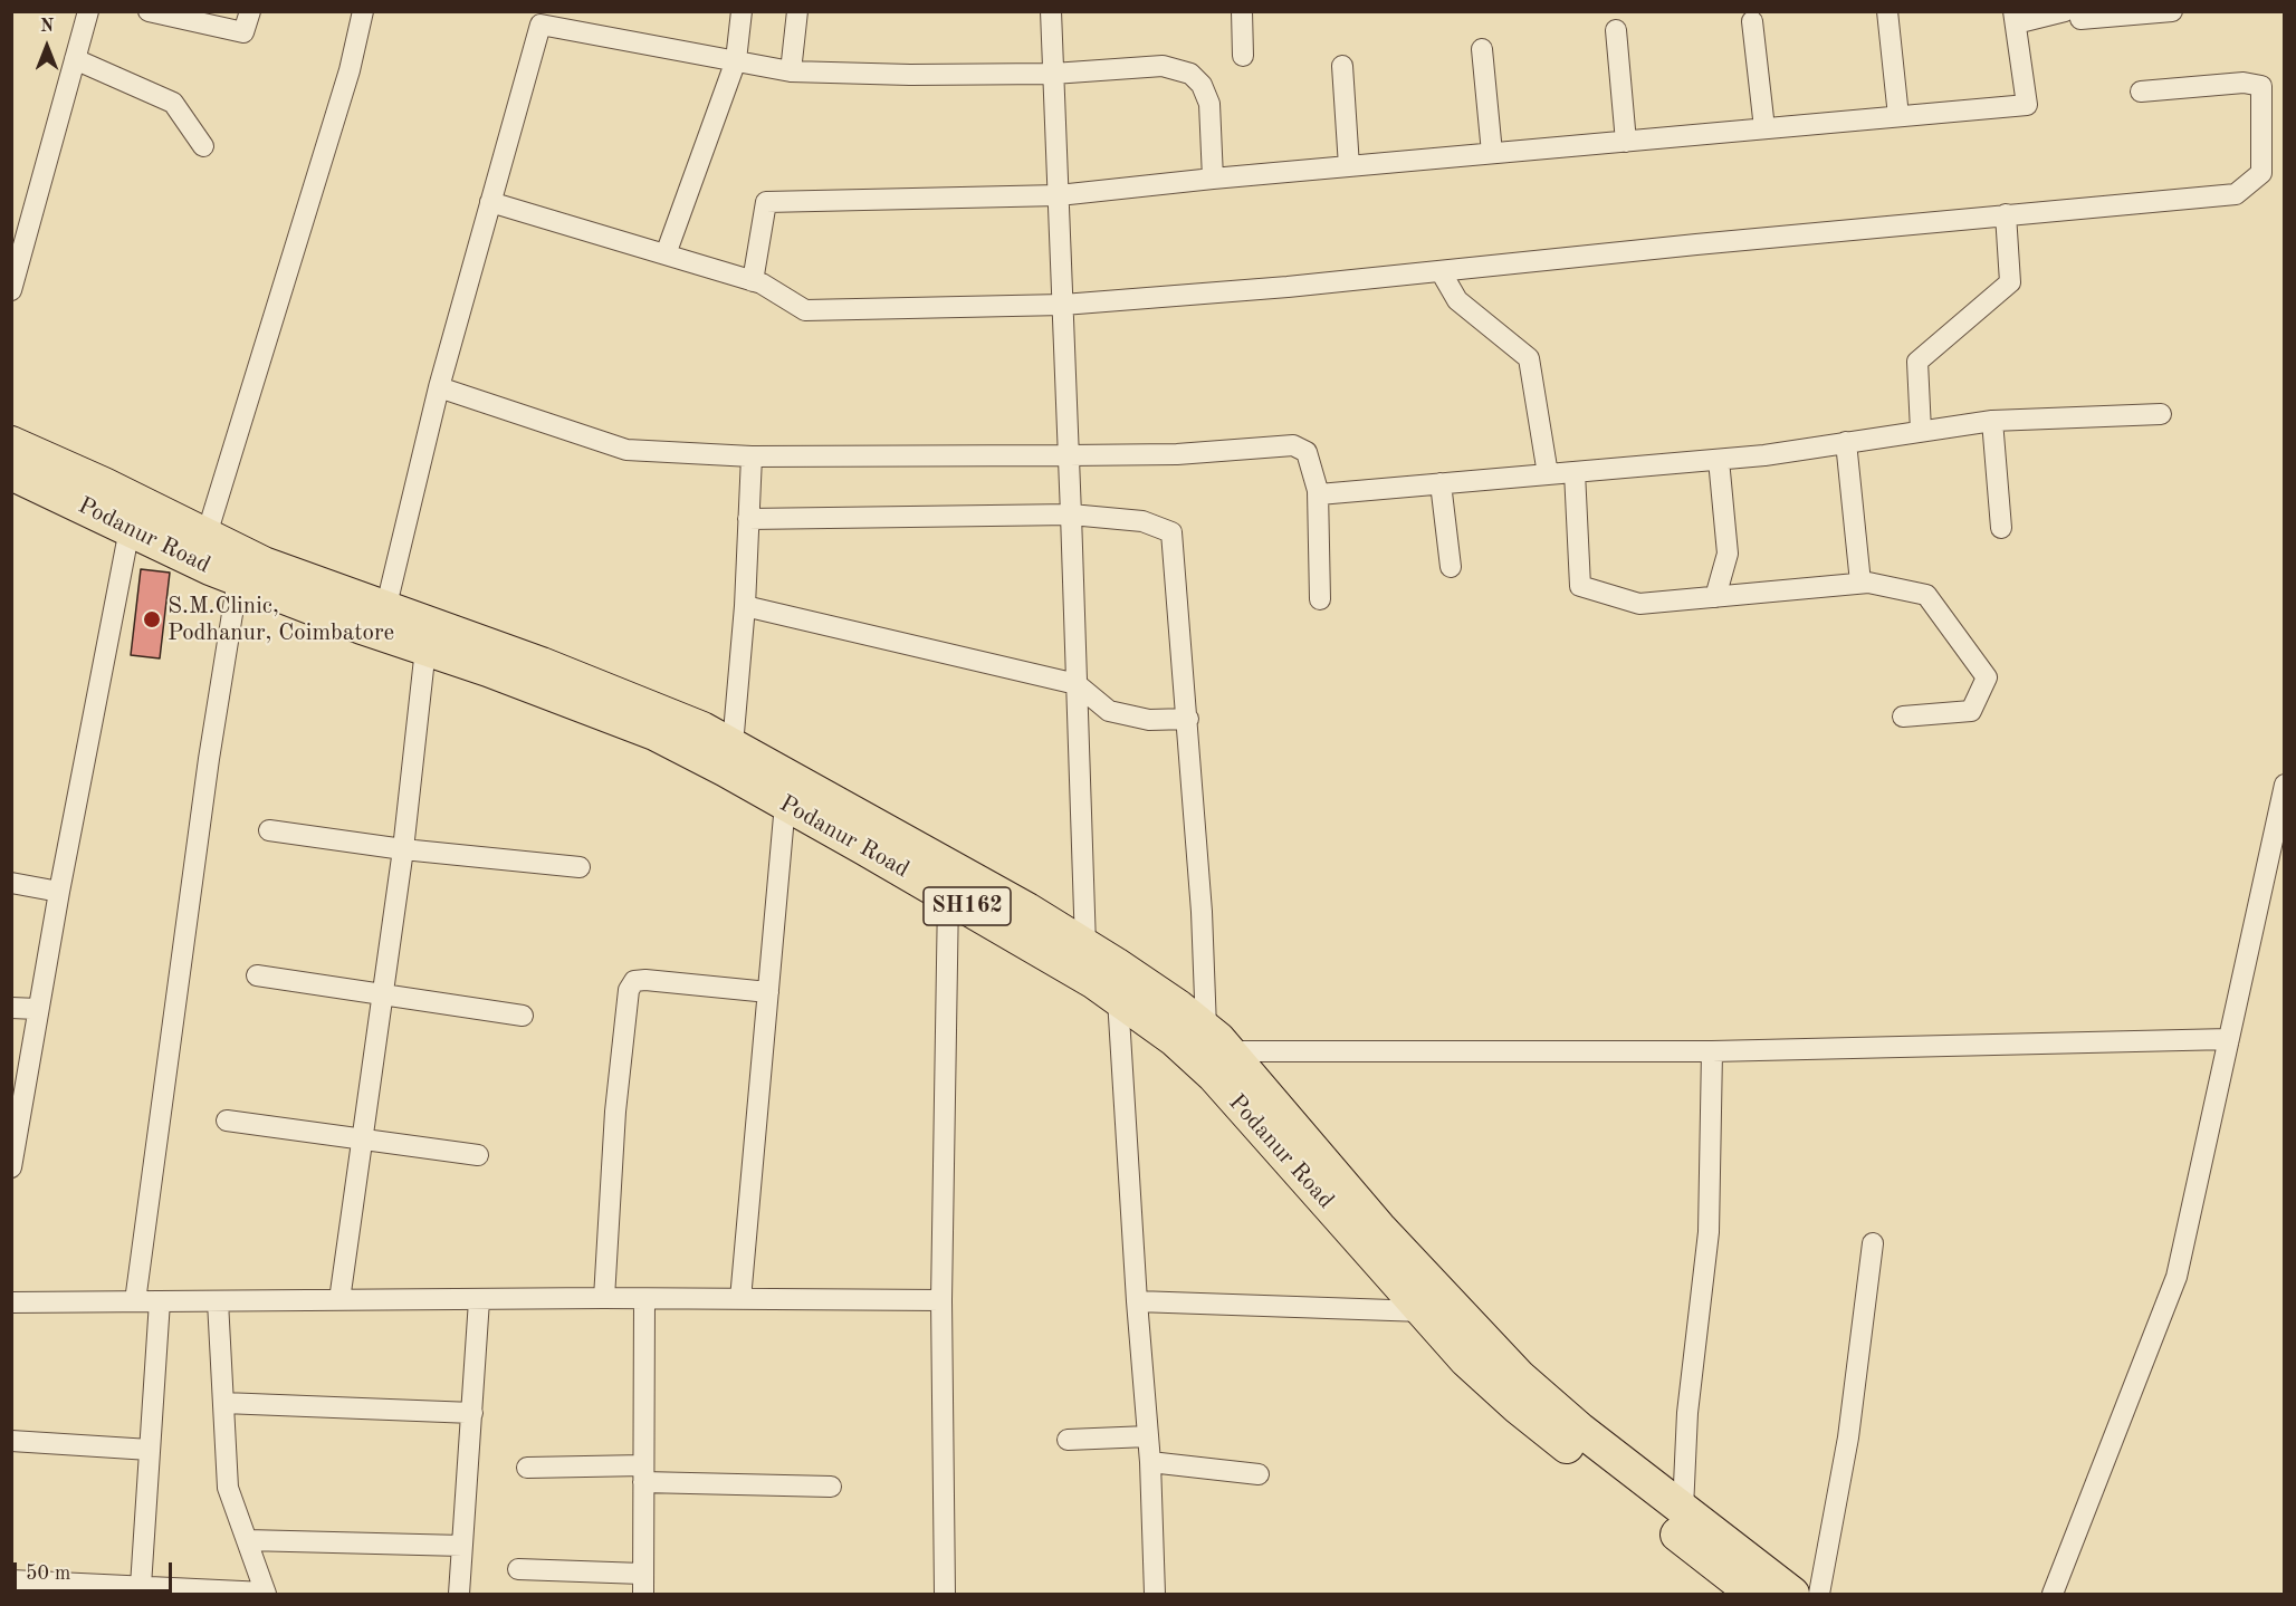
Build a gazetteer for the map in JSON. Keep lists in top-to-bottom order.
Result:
{
  "streets": {
    "main road": ["Podanur Road", "SH162"]
  },
  "places": ["S.M.Clinic, Podhanur, Coimbatore"],
  "scale_bar": "50 m",
  "north": "top"
}
